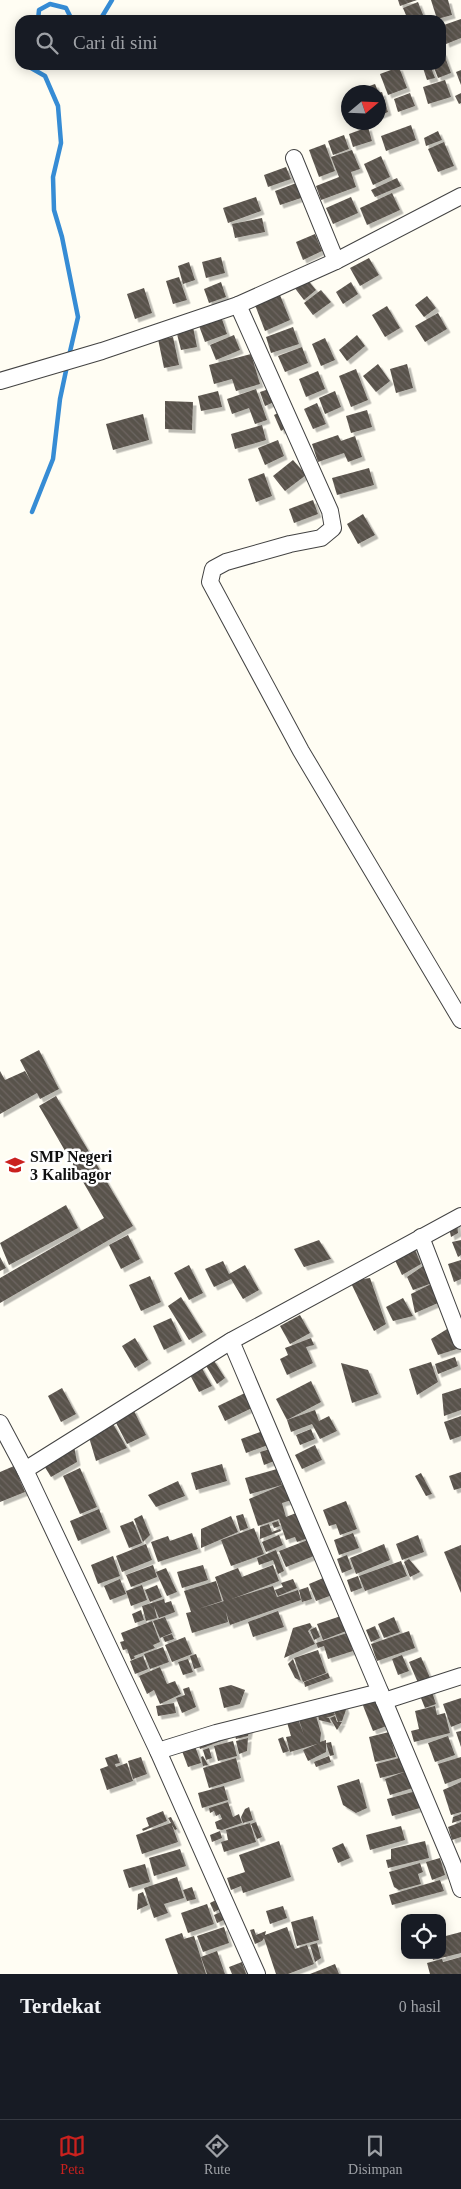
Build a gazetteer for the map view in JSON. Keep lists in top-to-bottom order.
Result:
{
  "places": {
    "school or university": ["SMP Negeri 3 Kalibagor"]
  },
  "north": "right",
  "page": {
    "search": "Cari di sini",
    "heading": ["Terdekat", "0 hasil"],
    "nav": ["Peta", "Rute", "Disimpan"]
  }
}
